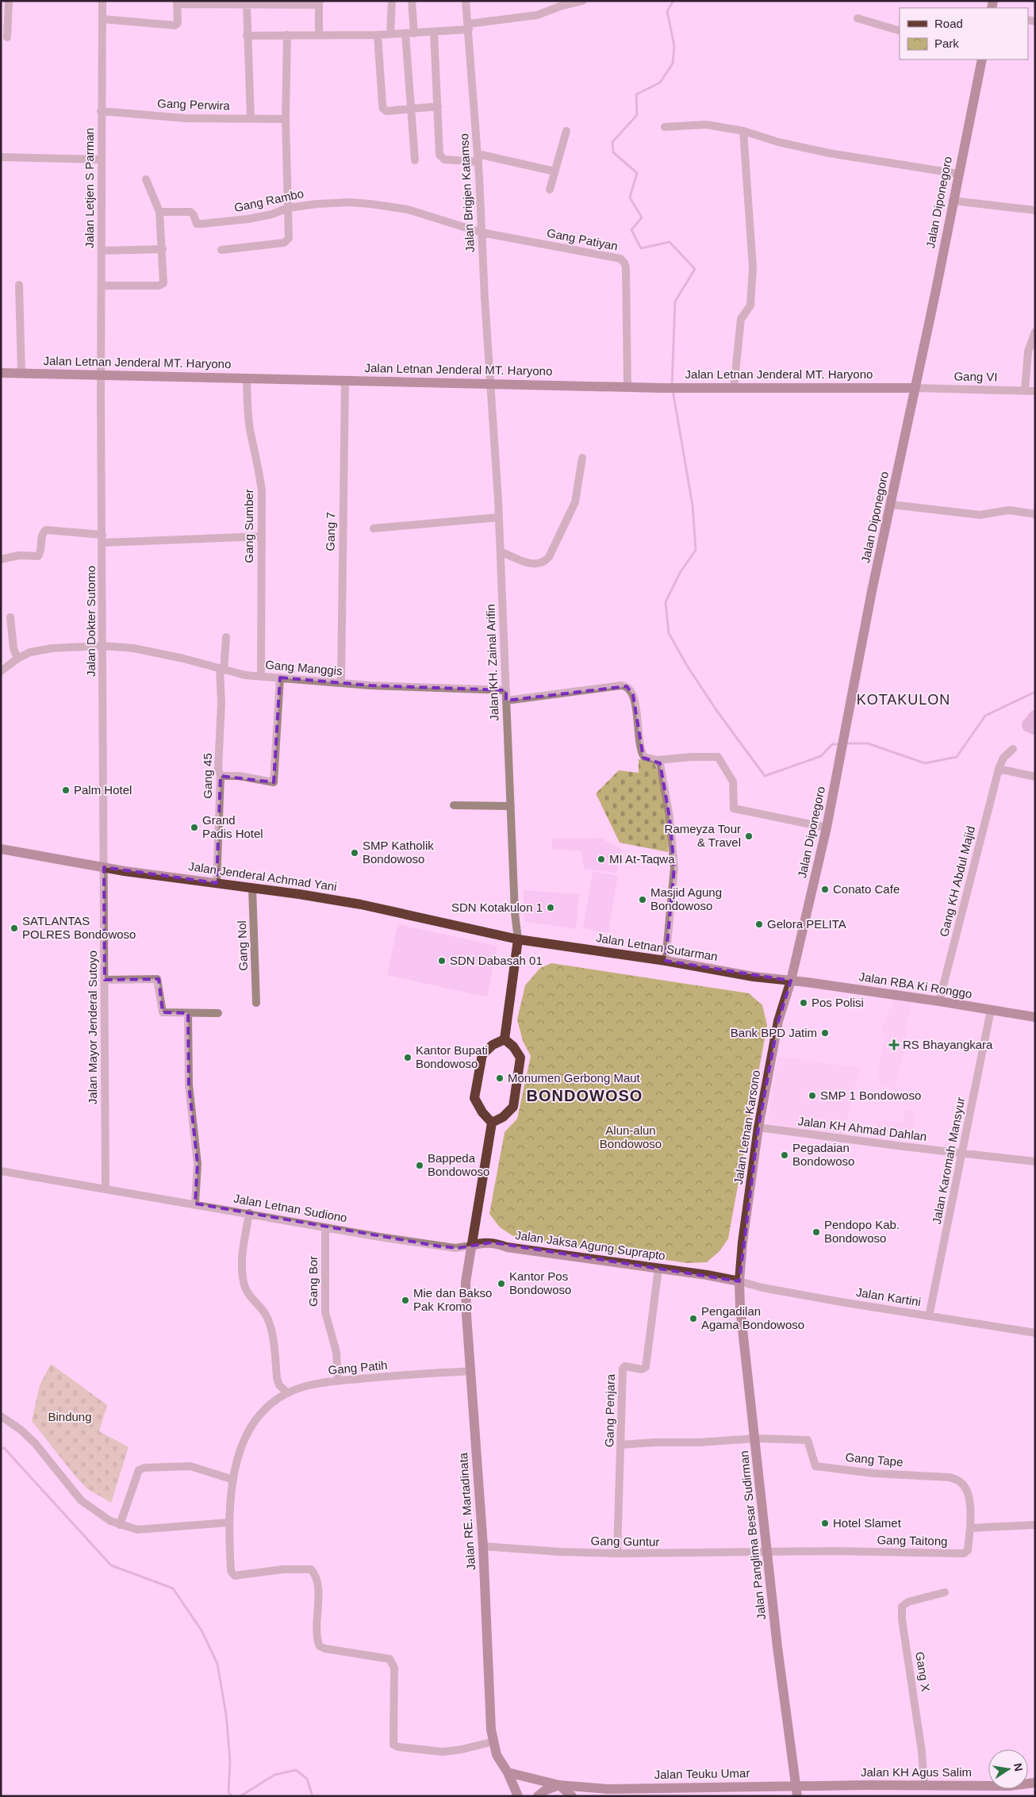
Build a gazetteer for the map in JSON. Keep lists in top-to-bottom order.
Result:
{
  "streets": {
    "main road": [
      "Jalan Diponegoro",
      "Jalan Letnan Jenderal MT. Haryono",
      "Jalan Jenderal Achmad Yani",
      "Jalan Letnan Sutarman",
      "Jalan RBA Ki Ronggo",
      "Jalan Letnan Karsono",
      "Jalan Jaksa Agung Suprapto",
      "Jalan RE. Martadinata",
      "Jalan Panglima Besar Sudirman",
      "Jalan KH Agus Salim",
      "Jalan Teuku Umar"
    ],
    "street": [
      "Gang Perwira",
      "Jalan Letjen S Parman",
      "Jalan Brigjen Katamso",
      "Gang Rambo",
      "Gang Patiyan",
      "Gang VI",
      "Gang Sumber",
      "Gang 7",
      "Jalan Dokter Sutomo",
      "Jalan KH. Zainal Arifin",
      "Gang Manggis",
      "Gang 45",
      "Gang KH Abdul Majid",
      "Gang Nol",
      "Jalan Mayor Jenderal Sutoyo",
      "Jalan KH Ahmad Dahlan",
      "Jalan Karomah Mansyur",
      "Jalan Letnan Sudiono",
      "Gang Bor",
      "Jalan Kartini",
      "Gang Patih",
      "Gang Penjara",
      "Gang Tape",
      "Gang Taitong",
      "Gang Guntur",
      "Gang X"
    ]
  },
  "crossings": [
    ["Gang Perwira", "Jalan Letjen S Parman"],
    ["Jalan Letjen S Parman", "Jalan Letnan Jenderal MT. Haryono"],
    ["Jalan Letjen S Parman", "Jalan Dokter Sutomo"],
    ["Jalan Brigjen Katamso", "Gang Rambo"],
    ["Jalan Brigjen Katamso", "Gang Patiyan"],
    ["Jalan Brigjen Katamso", "Jalan Letnan Jenderal MT. Haryono"],
    ["Jalan Brigjen Katamso", "Jalan KH. Zainal Arifin"],
    ["Gang Rambo", "Gang Patiyan"],
    ["Jalan Diponegoro", "Jalan Letnan Jenderal MT. Haryono"],
    ["Jalan Diponegoro", "Gang VI"],
    ["Jalan Diponegoro", "Jalan Letnan Sutarman"],
    ["Jalan Diponegoro", "Jalan RBA Ki Ronggo"],
    ["Jalan Diponegoro", "Jalan Letnan Karsono"],
    ["Gang Patiyan", "Jalan Letnan Jenderal MT. Haryono"],
    ["Jalan Letnan Jenderal MT. Haryono", "Gang VI"],
    ["Jalan Letnan Jenderal MT. Haryono", "Gang Sumber"],
    ["Jalan Letnan Jenderal MT. Haryono", "Gang 7"],
    ["Jalan Letnan Jenderal MT. Haryono", "Jalan Dokter Sutomo"],
    ["Jalan Letnan Jenderal MT. Haryono", "Jalan KH. Zainal Arifin"],
    ["Gang Sumber", "Gang Manggis"],
    ["Gang 7", "Gang Manggis"],
    ["Jalan Dokter Sutomo", "Gang Manggis"],
    ["Jalan Dokter Sutomo", "Jalan Jenderal Achmad Yani"],
    ["Jalan Dokter Sutomo", "Jalan Mayor Jenderal Sutoyo"],
    ["Jalan KH. Zainal Arifin", "Gang Manggis"],
    ["Jalan KH. Zainal Arifin", "Jalan Jenderal Achmad Yani"],
    ["Jalan KH. Zainal Arifin", "Jalan Letnan Sutarman"],
    ["Gang Manggis", "Gang 45"],
    ["Gang 45", "Jalan Jenderal Achmad Yani"],
    ["Jalan Jenderal Achmad Yani", "Gang Nol"],
    ["Jalan Jenderal Achmad Yani", "Jalan Letnan Sutarman"],
    ["Jalan Jenderal Achmad Yani", "Jalan Mayor Jenderal Sutoyo"],
    ["Gang KH Abdul Majid", "Jalan RBA Ki Ronggo"],
    ["Jalan Letnan Sutarman", "Jalan RBA Ki Ronggo"],
    ["Jalan Letnan Sutarman", "Jalan Letnan Karsono"],
    ["Jalan RBA Ki Ronggo", "Jalan Letnan Karsono"],
    ["Jalan RBA Ki Ronggo", "Jalan Karomah Mansyur"],
    ["Jalan Mayor Jenderal Sutoyo", "Jalan Letnan Sudiono"],
    ["Jalan Letnan Karsono", "Jalan KH Ahmad Dahlan"],
    ["Jalan Letnan Karsono", "Jalan Jaksa Agung Suprapto"],
    ["Jalan Letnan Karsono", "Jalan Kartini"],
    ["Jalan Letnan Karsono", "Jalan Panglima Besar Sudirman"],
    ["Jalan KH Ahmad Dahlan", "Jalan Karomah Mansyur"],
    ["Jalan Karomah Mansyur", "Jalan Kartini"],
    ["Jalan Letnan Sudiono", "Jalan Jaksa Agung Suprapto"],
    ["Jalan Letnan Sudiono", "Gang Bor"],
    ["Jalan Letnan Sudiono", "Jalan RE. Martadinata"],
    ["Jalan Jaksa Agung Suprapto", "Jalan Kartini"],
    ["Jalan Jaksa Agung Suprapto", "Gang Penjara"],
    ["Jalan Jaksa Agung Suprapto", "Jalan RE. Martadinata"],
    ["Jalan Jaksa Agung Suprapto", "Jalan Panglima Besar Sudirman"],
    ["Gang Bor", "Gang Patih"],
    ["Jalan Kartini", "Jalan Panglima Besar Sudirman"],
    ["Gang Patih", "Jalan RE. Martadinata"],
    ["Gang Penjara", "Gang Guntur"],
    ["Gang Tape", "Jalan Panglima Besar Sudirman"],
    ["Gang Tape", "Gang Taitong"],
    ["Jalan RE. Martadinata", "Gang Guntur"],
    ["Jalan RE. Martadinata", "Jalan Teuku Umar"],
    ["Jalan Panglima Besar Sudirman", "Gang Taitong"],
    ["Jalan Panglima Besar Sudirman", "Gang Guntur"],
    ["Jalan Panglima Besar Sudirman", "Jalan KH Agus Salim"],
    ["Jalan Panglima Besar Sudirman", "Jalan Teuku Umar"],
    ["Gang Taitong", "Gang Guntur"],
    ["Gang X", "Jalan KH Agus Salim"],
    ["Jalan KH Agus Salim", "Jalan Teuku Umar"]
  ],
  "districts": ["KOTAKULON", "BONDOWOSO"],
  "parks": ["Alun-alun Bondowoso", "Bindung"],
  "places": {
    "other": [
      "Palm Hotel",
      "Grand Padis Hotel",
      "Rameyza Tour & Travel",
      "SMP Katholik Bondowoso",
      "MI At-Taqwa",
      "Conato Cafe",
      "Masjid Agung Bondowoso",
      "SDN Kotakulon 1",
      "Gelora PELITA",
      "SATLANTAS POLRES Bondowoso",
      "SDN Dabasah 01",
      "Pos Polisi",
      "Bank BPD Jatim",
      "Kantor Bupati Bondowoso",
      "Monumen Gerbong Maut",
      "SMP 1 Bondowoso",
      "Pegadaian Bondowoso",
      "Bappeda Bondowoso",
      "Pendopo Kab. Bondowoso",
      "Kantor Pos Bondowoso",
      "Mie dan Bakso Pak Kromo",
      "Pengadilan Agama Bondowoso",
      "Hotel Slamet"
    ],
    "health": ["RS Bhayangkara"]
  },
  "legend": ["Road", "Park"],
  "north": "right"
}
